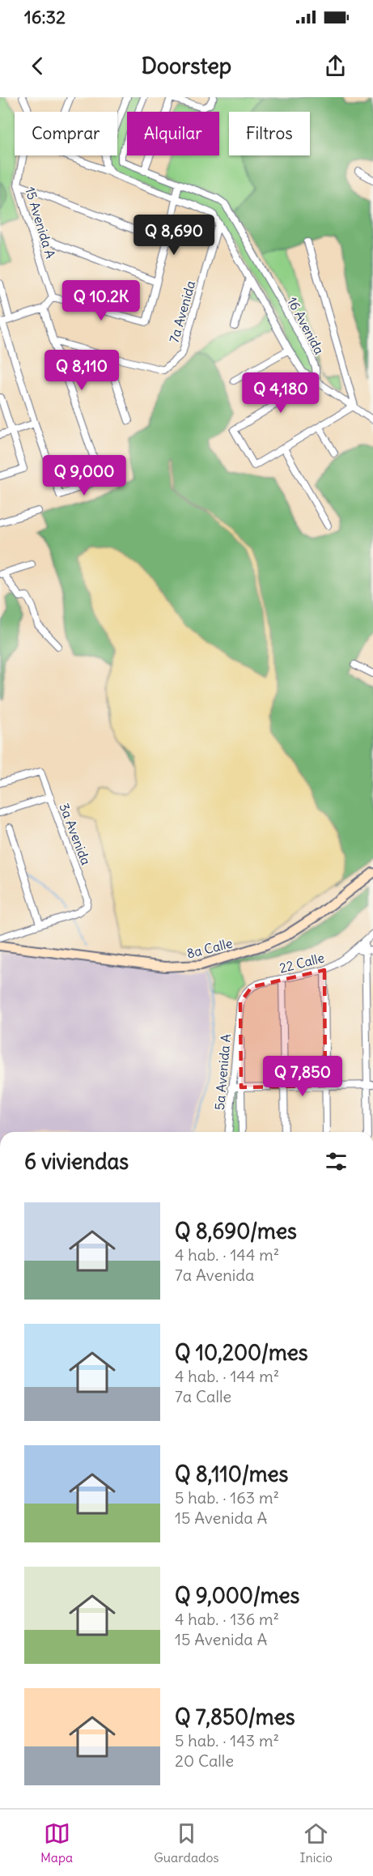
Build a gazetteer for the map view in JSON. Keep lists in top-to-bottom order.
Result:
{
  "streets": {
    "main road": ["8a Calle"],
    "street": [
      "15 Avenida A",
      "7a Avenida",
      "16 Avenida",
      "3a Avenida",
      "22 Calle",
      "5a Avenida A"
    ]
  },
  "crossings": [
    ["7a Avenida", "16 Avenida"],
    ["22 Calle", "5a Avenida A"]
  ],
  "page": {
    "status": "16:32",
    "header": "Doorstep",
    "chip": ["Comprar", "Alquilar", "Filtros"],
    "price": [
      "Q 8,690",
      "Q 10.2K",
      "Q 8,110",
      "Q 4,180",
      "Q 9,000",
      "Q 7,850"
    ],
    "heading": "6 viviendas",
    "list": [
      {
        "name": "Q 8,690/mes",
        "note": "4 hab. · 144 m² · 7a Avenida"
      },
      {
        "name": "Q 10,200/mes",
        "note": "4 hab. · 144 m² · 7a Calle"
      },
      {
        "name": "Q 8,110/mes",
        "note": "5 hab. · 163 m² · 15 Avenida A"
      },
      {
        "name": "Q 9,000/mes",
        "note": "4 hab. · 136 m² · 15 Avenida A"
      },
      {
        "name": "Q 7,850/mes",
        "note": "5 hab. · 143 m² · 20 Calle"
      }
    ],
    "tabs": ["Mapa", "Guardados", "Inicio"]
  }
}
